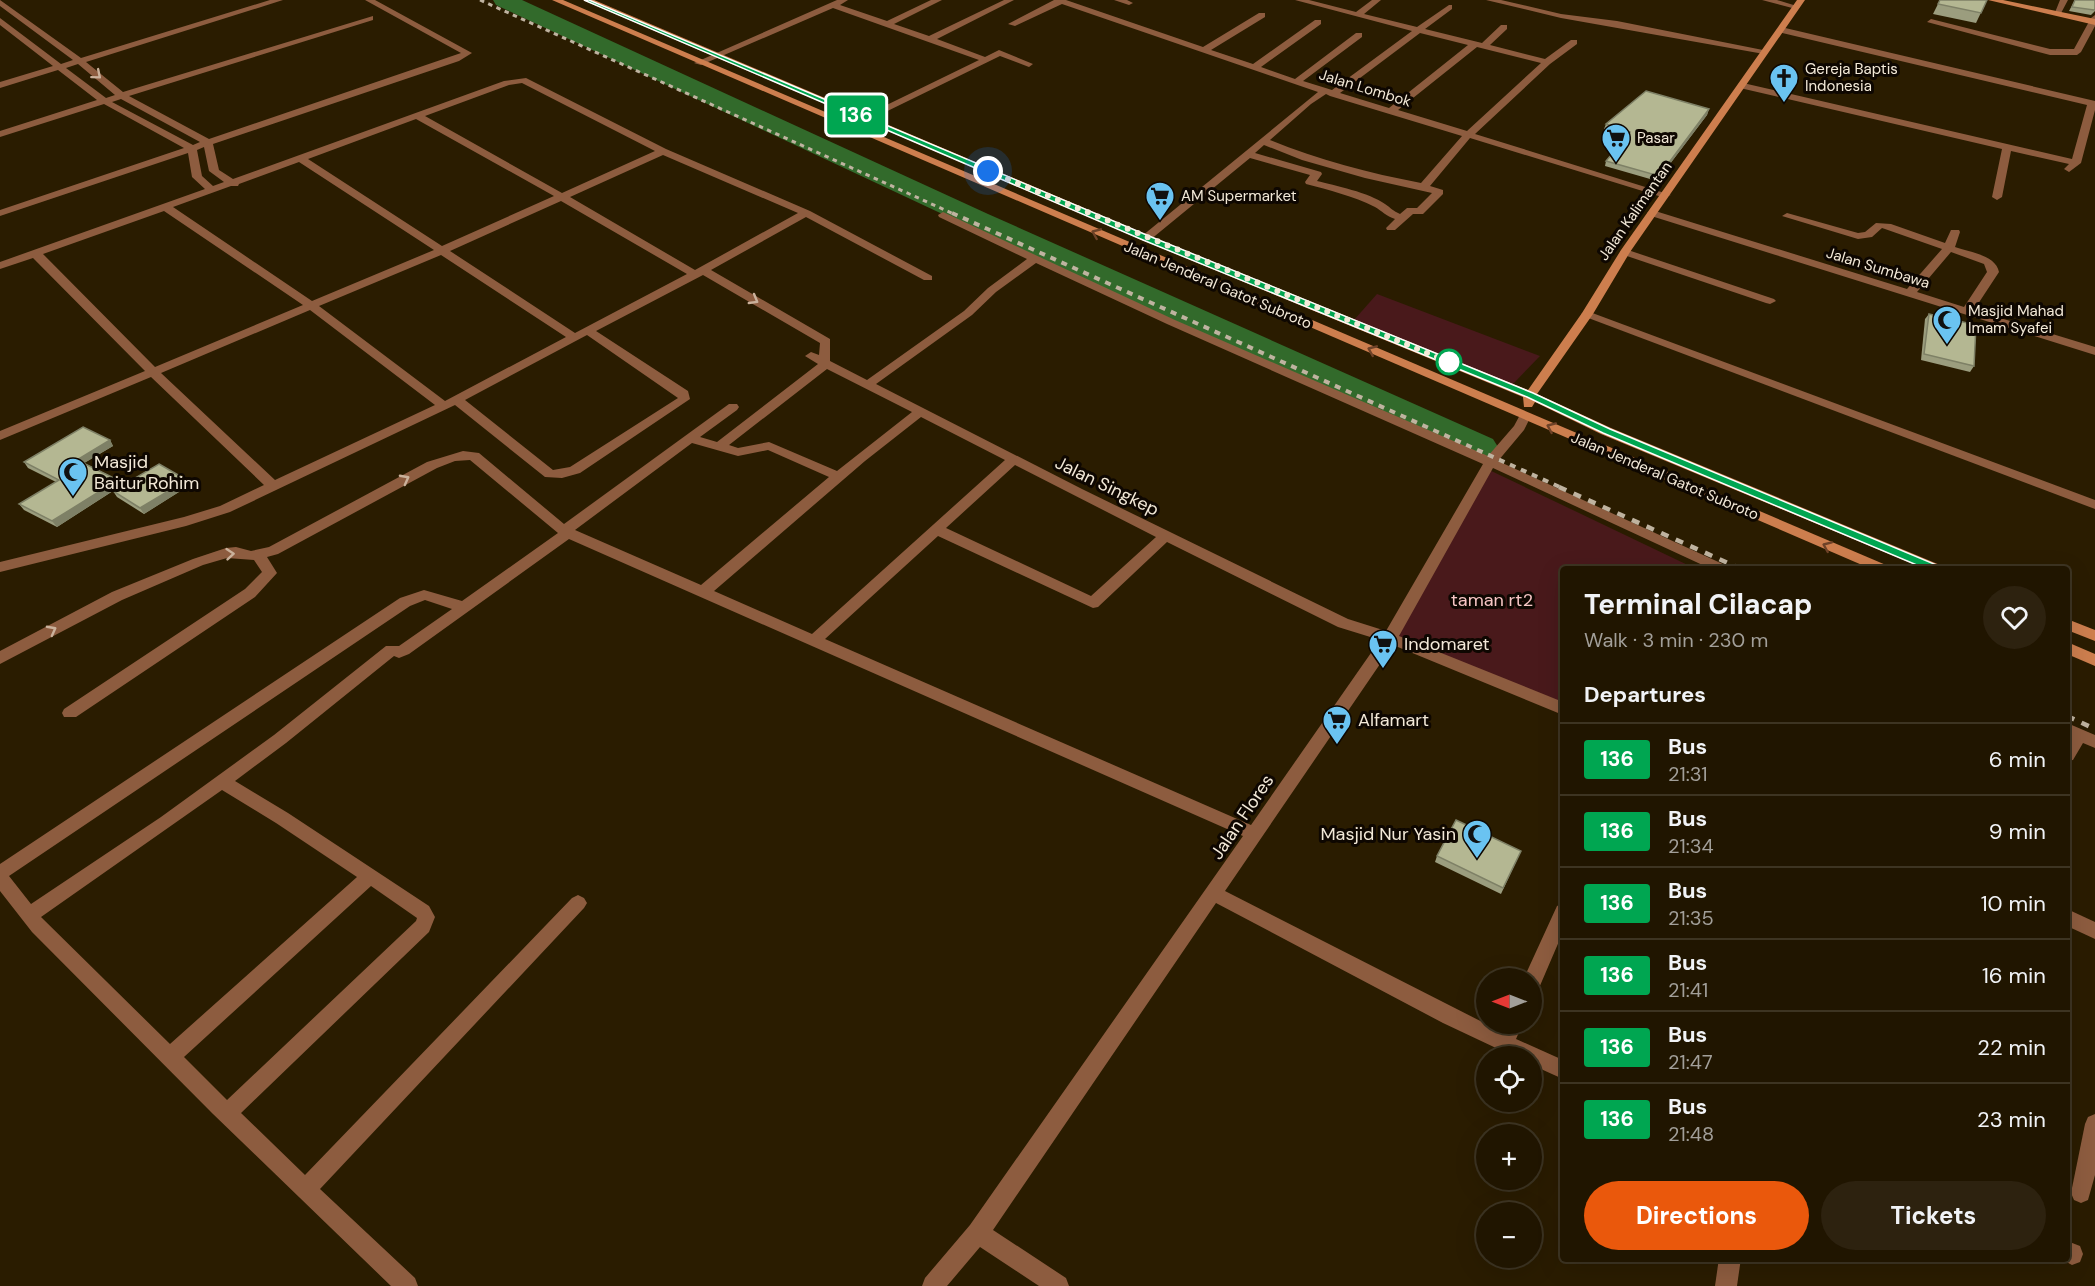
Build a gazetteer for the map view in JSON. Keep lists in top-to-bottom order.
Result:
{
  "streets": {
    "main road": ["Jalan Kalimantan", "Jalan Jenderal Gatot Subroto"],
    "street": [
      "Jalan Lombok",
      "Jalan Sumbawa",
      "Jalan Singkep",
      "Jalan Flores"
    ]
  },
  "crossings": [
    ["Jalan Lombok", "Jalan Kalimantan"],
    ["Jalan Kalimantan", "Jalan Sumbawa"],
    ["Jalan Kalimantan", "Jalan Jenderal Gatot Subroto"],
    ["Jalan Kalimantan", "Jalan Flores"],
    ["Jalan Jenderal Gatot Subroto", "Jalan Flores"],
    ["Jalan Singkep", "Jalan Flores"]
  ],
  "parks": ["taman rt2"],
  "places": {
    "church": ["Gereja Baptis Indonesia"],
    "supermarket": [
      "Pasar",
      "AM Supermarket",
      "Indomaret",
      "Alfamart"
    ],
    "mosque": ["Masjid Mahad Imam Syafei", "Masjid Baitur Rohim", "Masjid Nur Yasin"]
  },
  "lines": ["bus line 136"],
  "north": "left",
  "page": {
    "on_map": "136",
    "heading": [
      ["Terminal Cilacap", "Walk · 3 min · 230 m"],
      "Departures"
    ],
    "list": [
      {
        "mark": "136",
        "name": "Bus",
        "note": "21:31",
        "value": "6 min"
      },
      {
        "mark": "136",
        "name": "Bus",
        "note": "21:34",
        "value": "9 min"
      },
      {
        "mark": "136",
        "name": "Bus",
        "note": "21:35",
        "value": "10 min"
      },
      {
        "mark": "136",
        "name": "Bus",
        "note": "21:41",
        "value": "16 min"
      },
      {
        "mark": "136",
        "name": "Bus",
        "note": "21:47",
        "value": "22 min"
      },
      {
        "mark": "136",
        "name": "Bus",
        "note": "21:48",
        "value": "23 min"
      }
    ],
    "map_buttons": ["+", "−"],
    "buttons": ["Directions", "Tickets"]
  }
}
